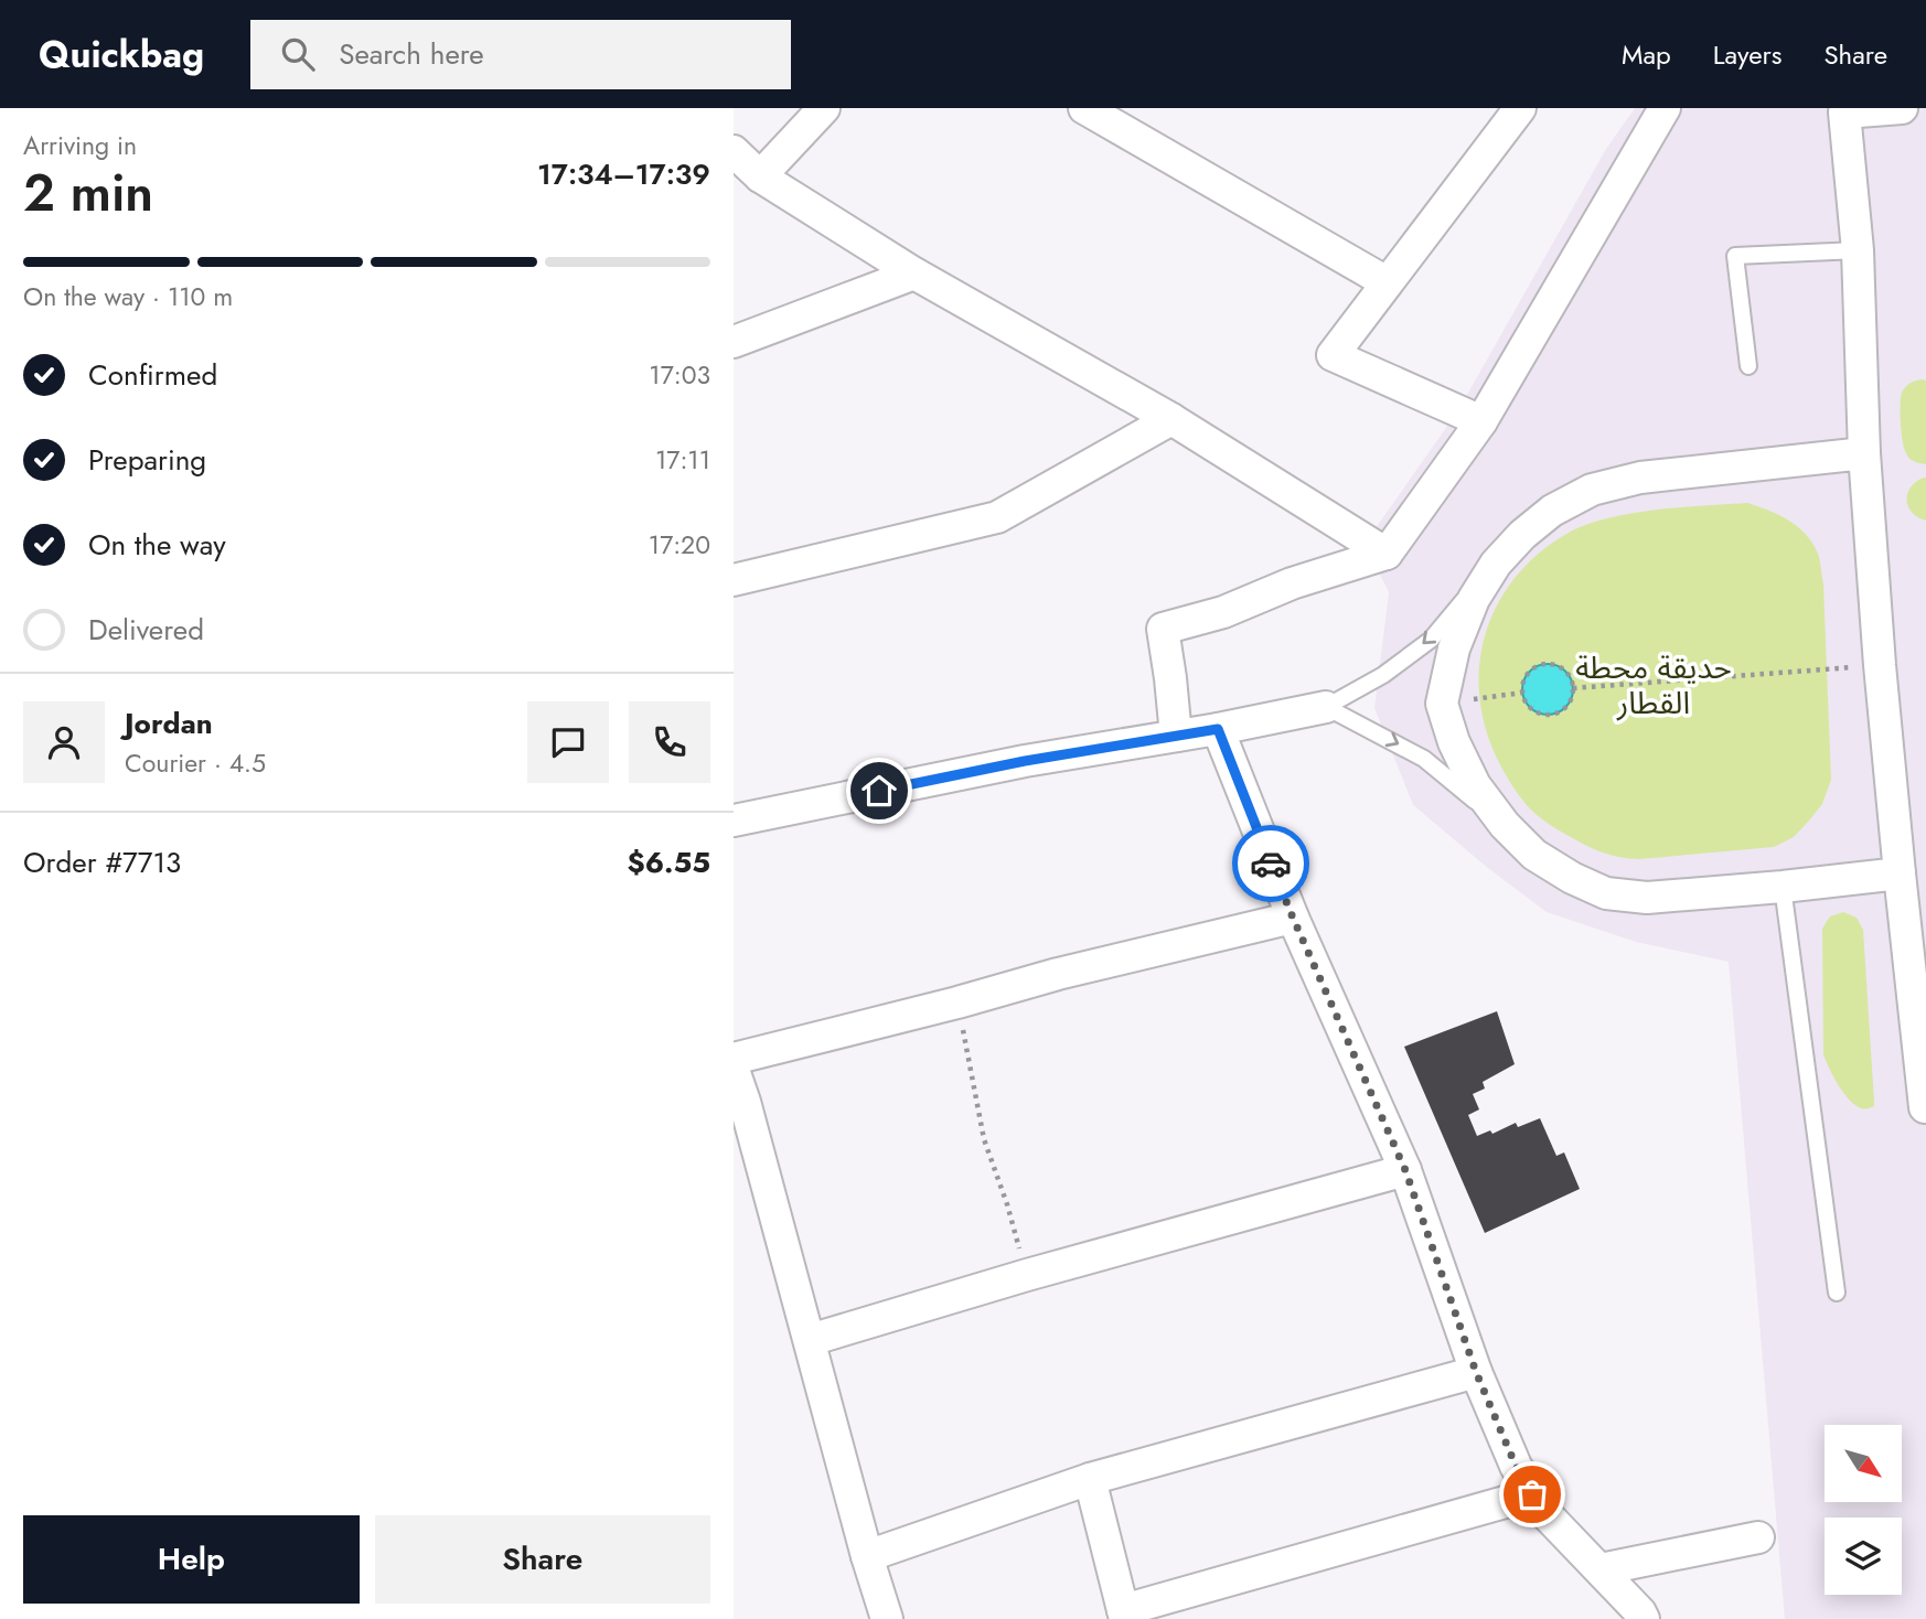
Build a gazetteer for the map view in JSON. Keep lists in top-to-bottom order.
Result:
{
  "parks": ["حديقة محطة القطار"],
  "north": "bottom right",
  "page": {
    "header": "Quickbag",
    "search": "Search here",
    "nav": ["Map", "Layers", "Share"],
    "heading": ["2 min", "Arriving in", "17:34–17:39"],
    "panel": [
      "Jordan",
      "Courier · 4.5",
      "Order #7713",
      "$6.55"
    ],
    "bar": "On the way · 110 m",
    "list": [
      ["Confirmed", "17:03"],
      ["Preparing", "17:11"],
      ["On the way", "17:20"],
      "Delivered"
    ],
    "buttons": ["Help", "Share"]
  }
}
